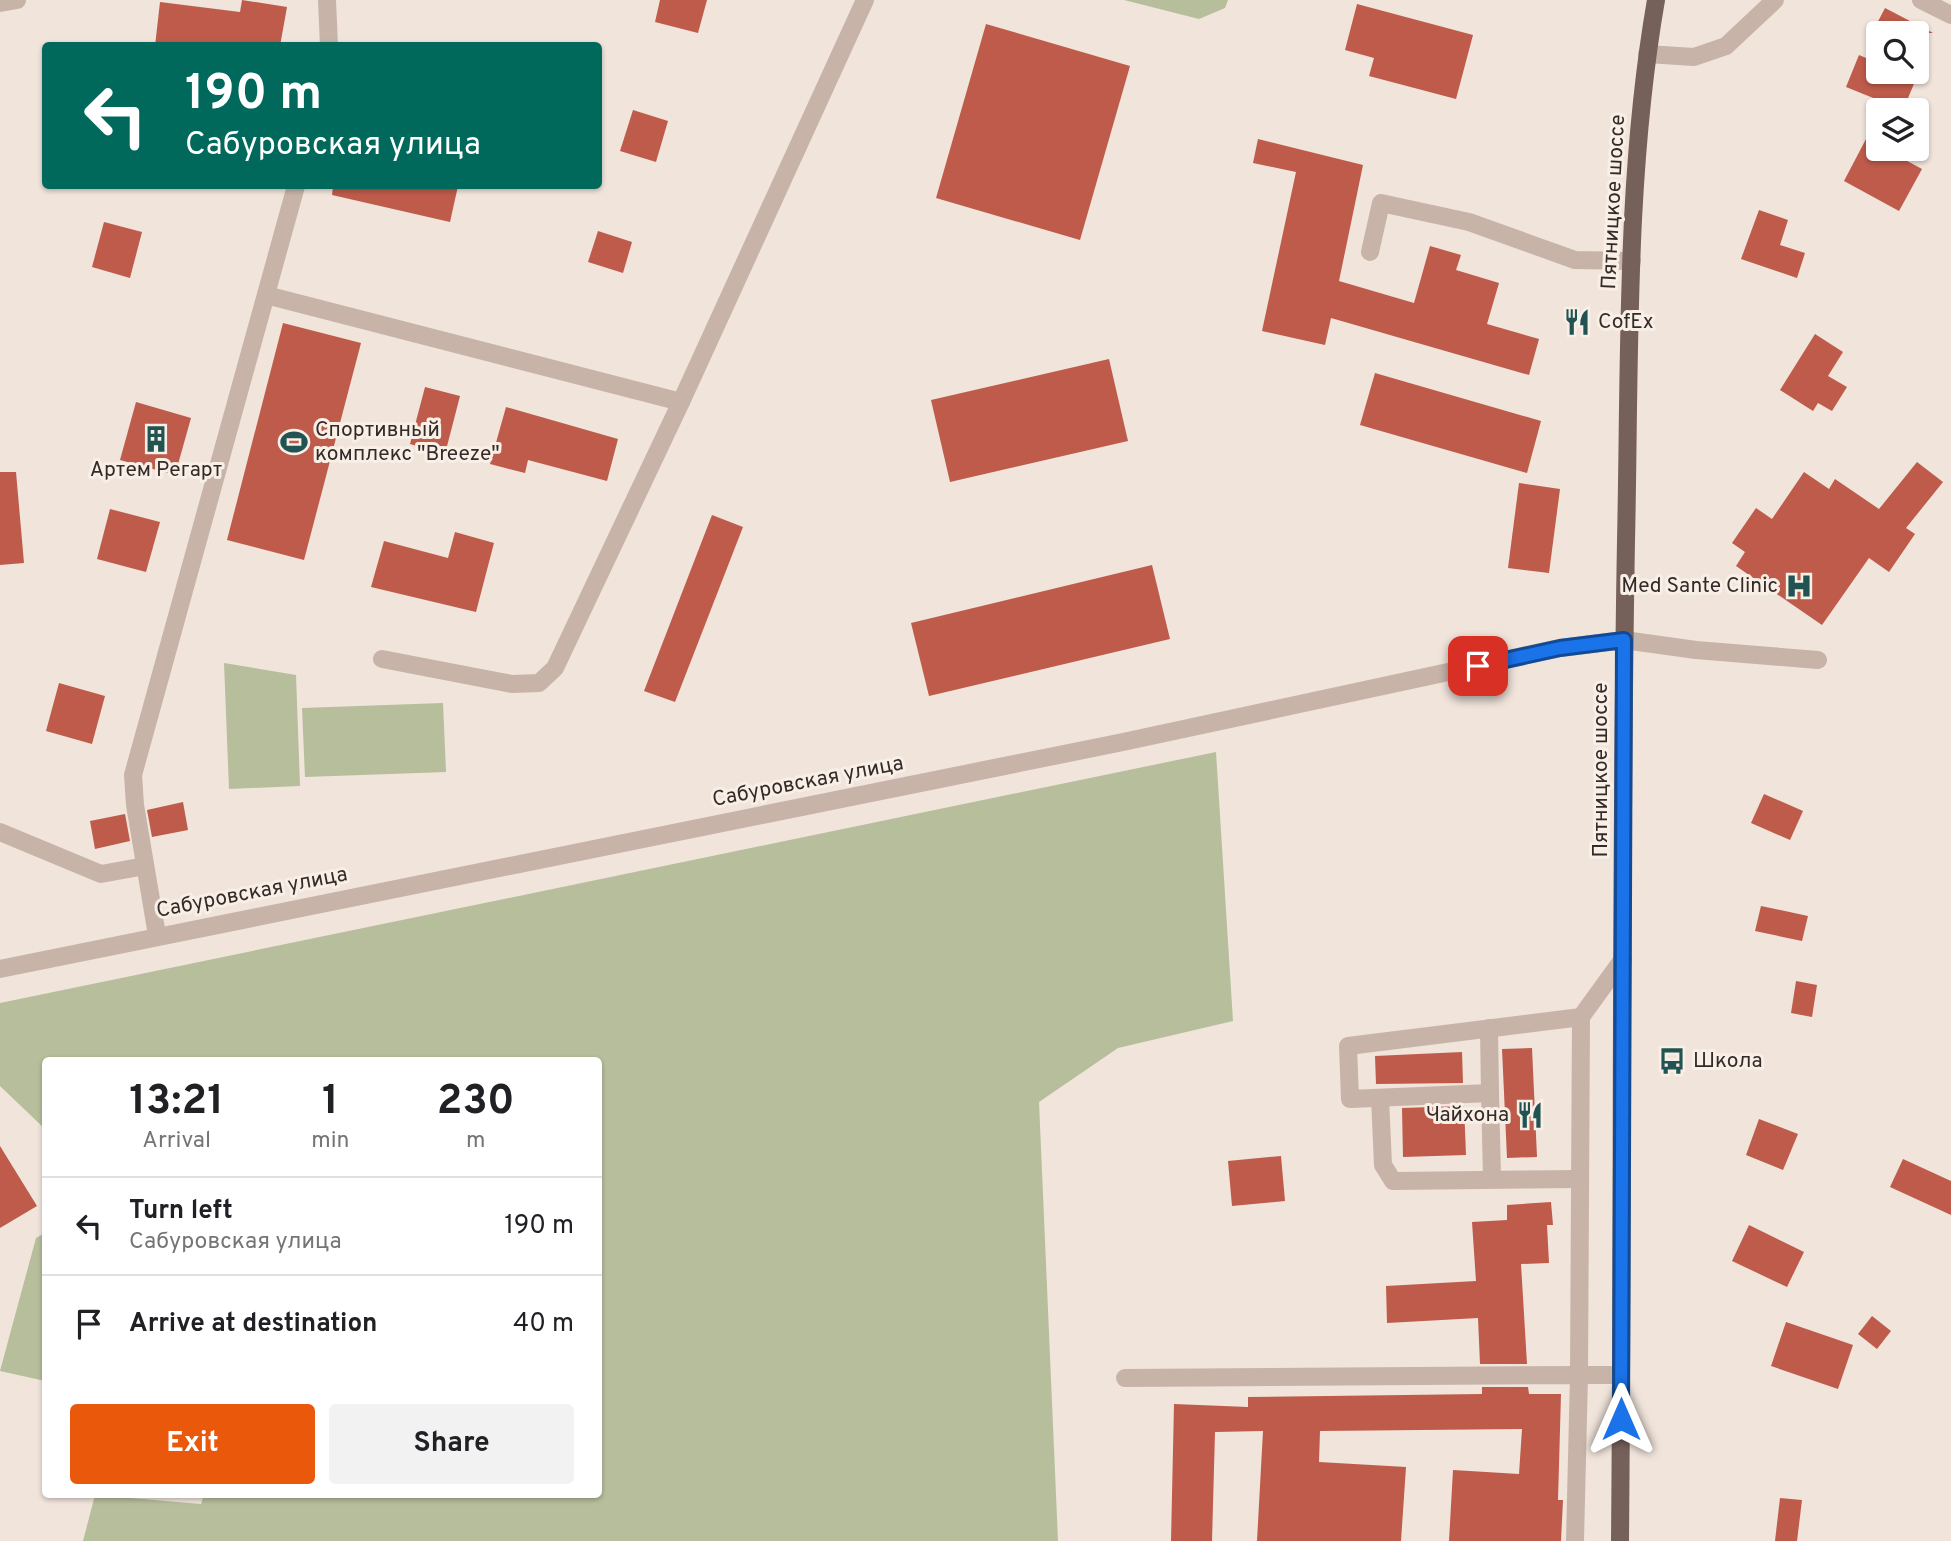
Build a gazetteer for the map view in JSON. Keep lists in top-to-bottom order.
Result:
{
  "streets": {
    "main road": ["Пятницкое шоссе"],
    "street": ["Сабуровская улица"]
  },
  "crossings": [
    ["Пятницкое шоссе", "Сабуровская улица"]
  ],
  "places": {
    "restaurant": ["CofEx", "Чайхона"],
    "building": ["Артем Регарт"],
    "sports": ["Спортивный комплекс \"Breeze\""],
    "hospital": ["Med Sante Clinic"],
    "bus stop": ["Школа"]
  },
  "page": {
    "turn": ["190 m", "Сабуровская улица"],
    "eta": [
      "13:21",
      "Arrival",
      "1",
      "min",
      "230",
      "m"
    ],
    "list": [
      {
        "name": "Turn left",
        "note": "Сабуровская улица",
        "value": "190 m"
      },
      {
        "name": "Arrive at destination",
        "value": "40 m"
      }
    ],
    "buttons": ["Exit", "Share"]
  }
}
